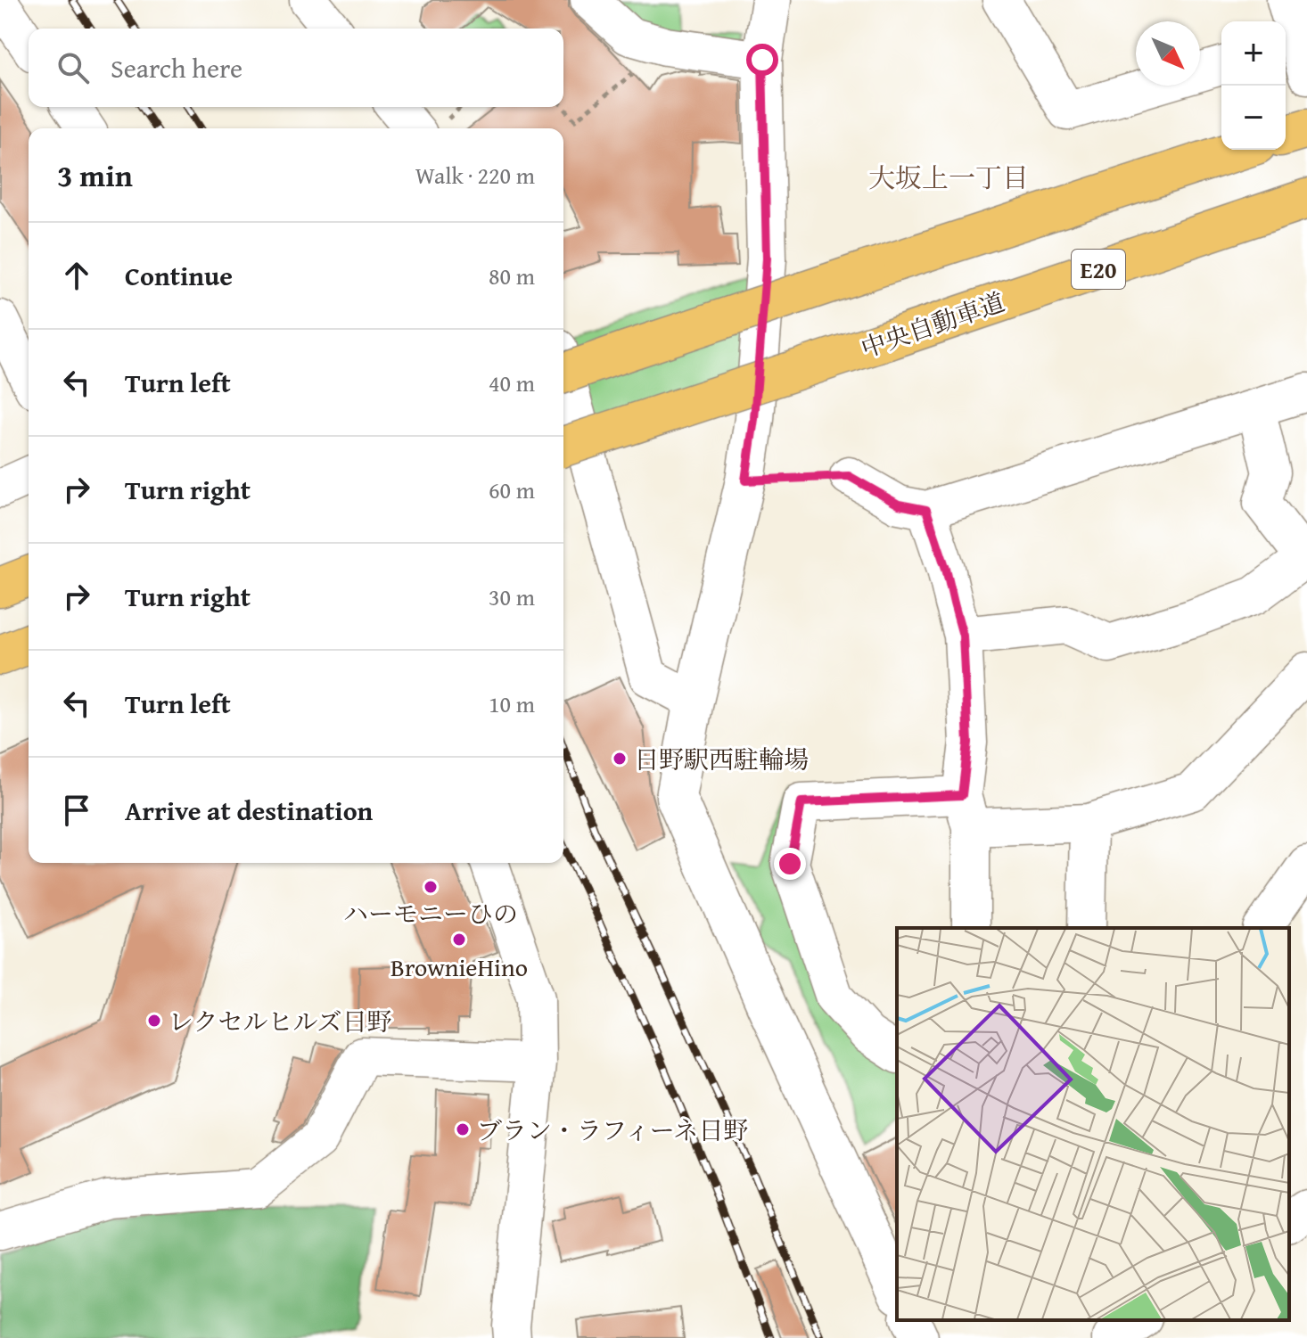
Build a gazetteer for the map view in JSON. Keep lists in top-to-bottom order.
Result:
{
  "streets": {
    "highway": ["E20", "中央自動車道"]
  },
  "districts": ["大坂上一丁目"],
  "places": [
    "日野駅西駐輪場",
    "ハーモニーひの",
    "BrownieHino",
    "レクセルヒルズ日野",
    "ブラン・ラフィーネ日野"
  ],
  "north": "bottom right",
  "page": {
    "map_buttons": ["+", "−"],
    "search": "Search here",
    "heading": ["3 min", "Walk · 220 m"],
    "list": [
      ["Continue", "80 m"],
      ["Turn left", "40 m"],
      ["Turn right", "60 m"],
      ["Turn right", "30 m"],
      ["Turn left", "10 m"],
      "Arrive at destination"
    ]
  }
}
